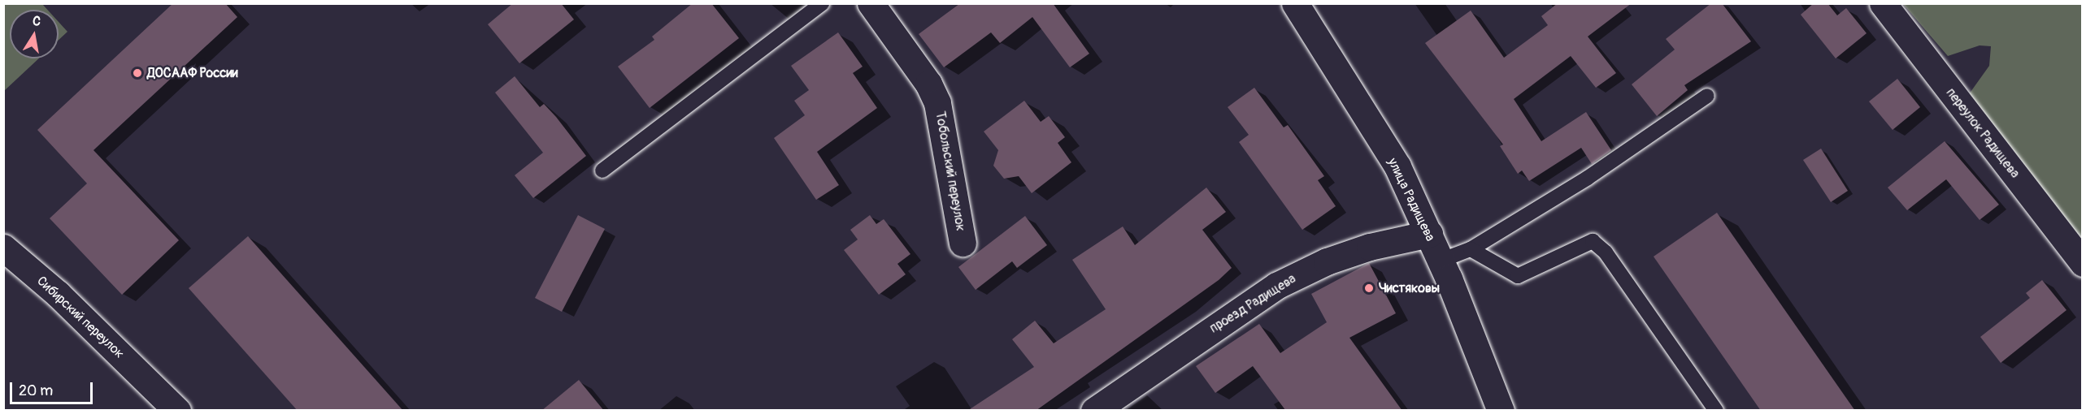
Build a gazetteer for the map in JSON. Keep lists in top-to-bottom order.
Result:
{
  "streets": {
    "street": [
      "переулок Радищева",
      "Тобольский переулок",
      "улица Радищева",
      "проезд Радищева",
      "Сибирский переулок"
    ]
  },
  "crossings": [
    ["улица Радищева", "проезд Радищева"]
  ],
  "places": ["ДОСААФ России", "Чистяковы"],
  "scale_bar": "20 m",
  "north": "top"
}
